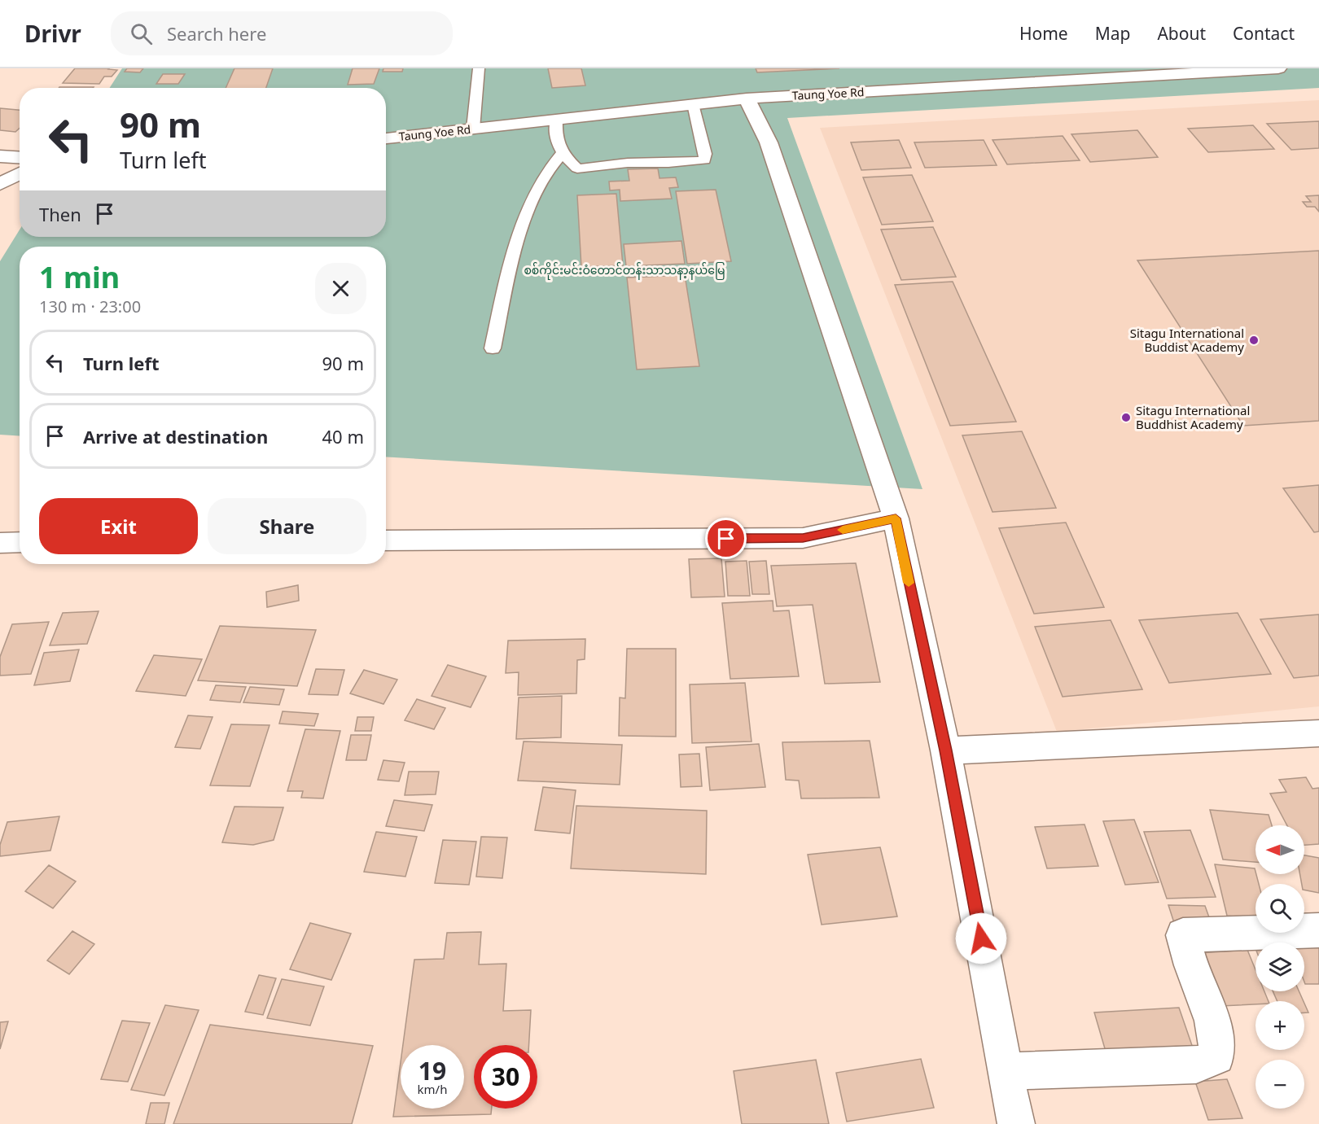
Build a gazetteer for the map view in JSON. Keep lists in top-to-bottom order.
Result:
{
  "streets": {
    "street": ["Taung Yoe Rd"]
  },
  "parks": ["စစ်ကိုင်းမင်းဝံတောင်တန်းသာသနာ့နယ်မြေ"],
  "places": ["Sitagu International Buddist Academy", "Sitagu International Buddhist Academy"],
  "north": "left",
  "page": {
    "header": "Drivr",
    "search": "Search here",
    "nav": [
      "Home",
      "Map",
      "About",
      "Contact"
    ],
    "turn": ["90 m", "Turn left"],
    "then": "Then",
    "heading": ["1 min", "130 m · 23:00"],
    "list": [
      {
        "name": "Turn left",
        "value": "90 m"
      },
      {
        "name": "Arrive at destination",
        "value": "40 m"
      }
    ],
    "buttons": ["Exit", "Share"],
    "map_buttons": ["+", "−"],
    "speed": "19 km/h",
    "limit": "30"
  }
}
